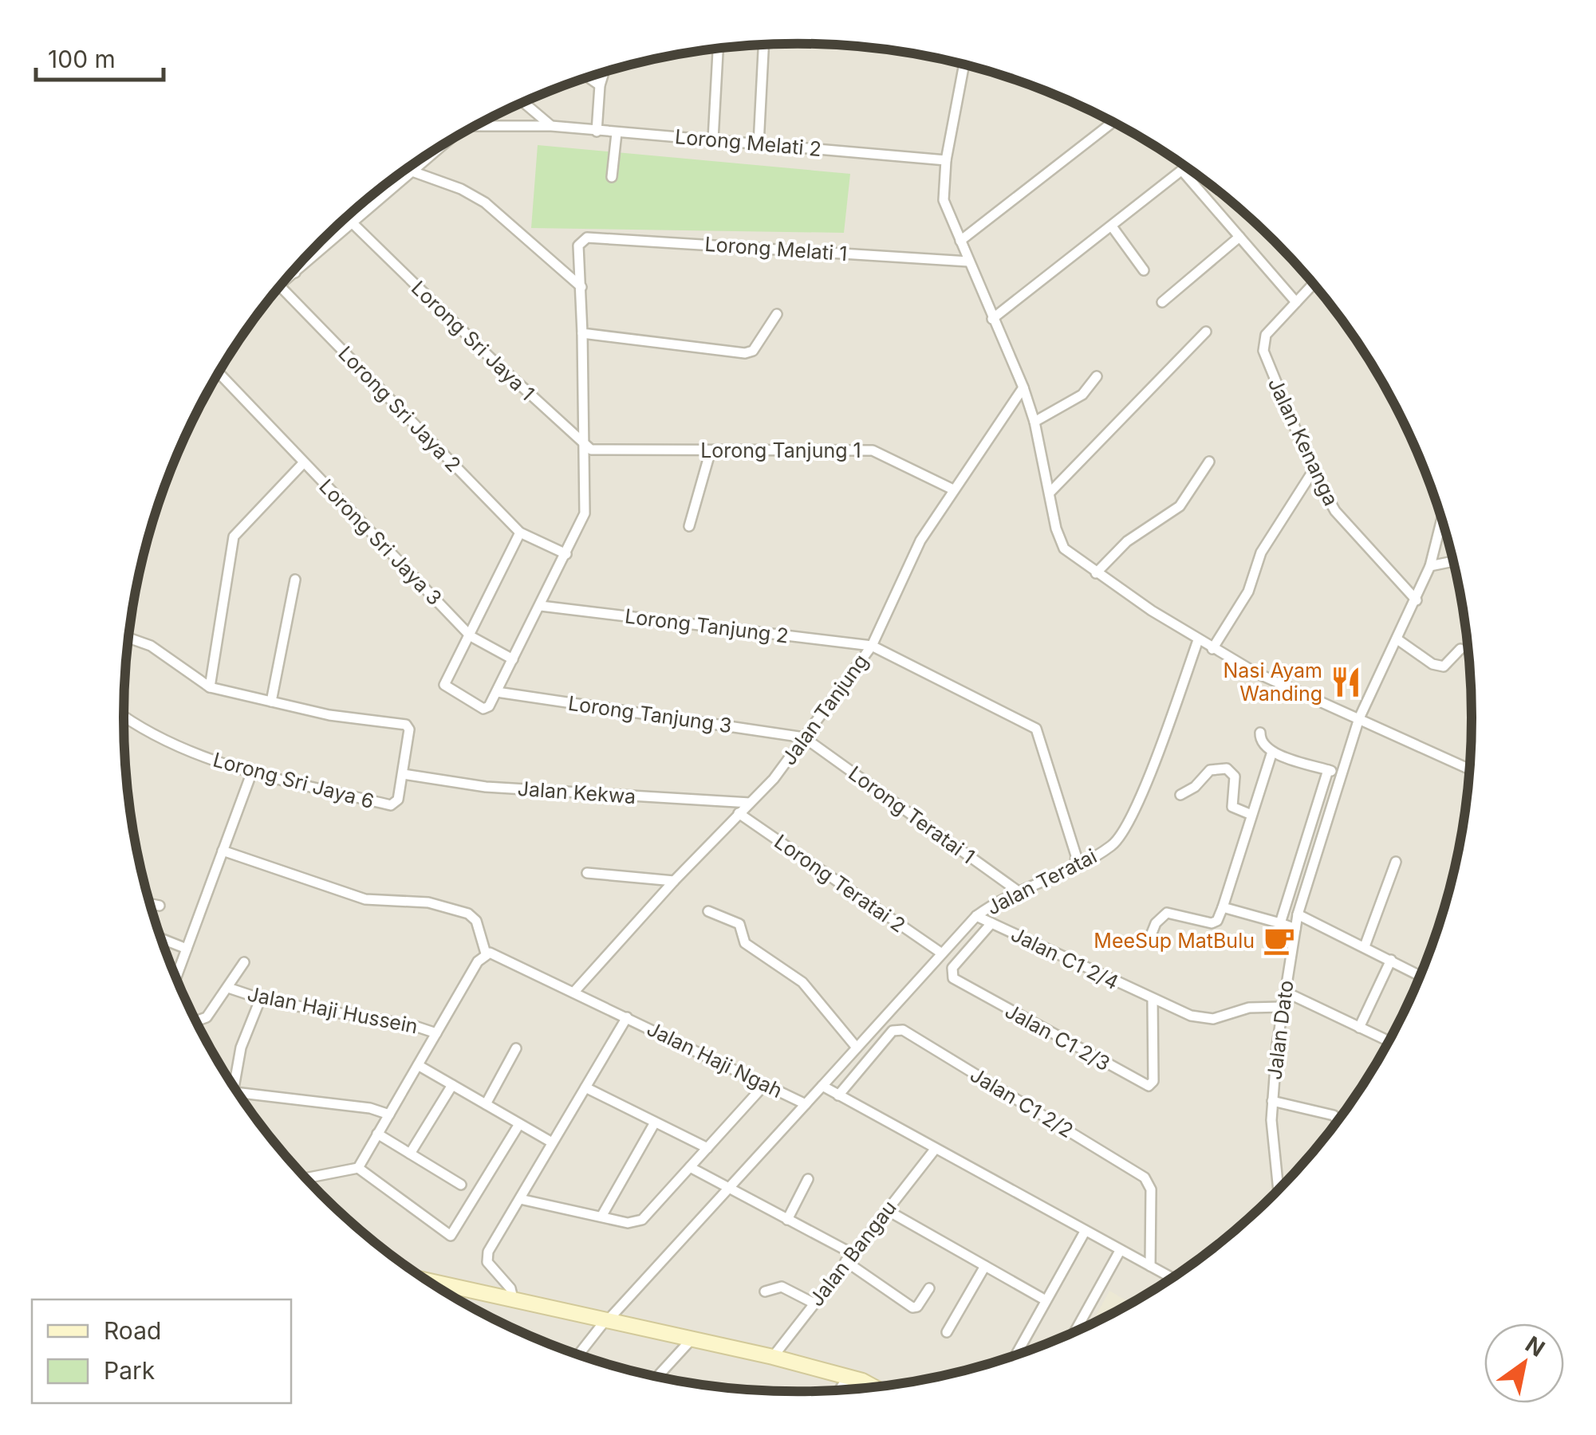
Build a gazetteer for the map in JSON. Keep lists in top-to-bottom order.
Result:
{
  "streets": {
    "street": [
      "Lorong Melati 2",
      "Lorong Melati 1",
      "Lorong Sri Jaya 1",
      "Lorong Sri Jaya 2",
      "Jalan Kenanga",
      "Lorong Tanjung 1",
      "Lorong Sri Jaya 3",
      "Lorong Tanjung 2",
      "Jalan Tanjung",
      "Lorong Tanjung 3",
      "Lorong Sri Jaya 6",
      "Jalan Kekwa",
      "Lorong Teratai 1",
      "Jalan Teratai",
      "Lorong Teratai 2",
      "Jalan C1 2/4",
      "Jalan Haji Hussein",
      "Jalan Dato",
      "Jalan C1 2/3",
      "Jalan Haji Ngah",
      "Jalan C1 2/2",
      "Jalan Bangau"
    ]
  },
  "crossings": [
    ["Lorong Melati 2", "Lorong Sri Jaya 1"],
    ["Lorong Sri Jaya 1", "Lorong Tanjung 1"],
    ["Jalan Kenanga", "Jalan Dato"],
    ["Lorong Tanjung 1", "Jalan Tanjung"],
    ["Lorong Tanjung 2", "Jalan Tanjung"],
    ["Lorong Tanjung 2", "Jalan Teratai"],
    ["Jalan Tanjung", "Lorong Tanjung 3"],
    ["Jalan Tanjung", "Jalan Kekwa"],
    ["Jalan Tanjung", "Lorong Teratai 1"],
    ["Jalan Tanjung", "Lorong Teratai 2"],
    ["Jalan Tanjung", "Jalan Haji Ngah"],
    ["Lorong Tanjung 3", "Lorong Teratai 1"],
    ["Lorong Sri Jaya 6", "Jalan Kekwa"],
    ["Lorong Teratai 1", "Jalan Teratai"],
    ["Jalan Teratai", "Lorong Teratai 2"],
    ["Jalan Teratai", "Jalan C1 2/4"],
    ["Jalan Teratai", "Jalan Haji Ngah"],
    ["Jalan C1 2/4", "Jalan Dato"],
    ["Jalan C1 2/4", "Jalan C1 2/3"]
  ],
  "places": {
    "restaurant": ["Nasi Ayam Wanding"],
    "cafe": ["MeeSup MatBulu"]
  },
  "legend": ["Road", "Park"],
  "scale_bar": "100 m",
  "north": "top right"
}
